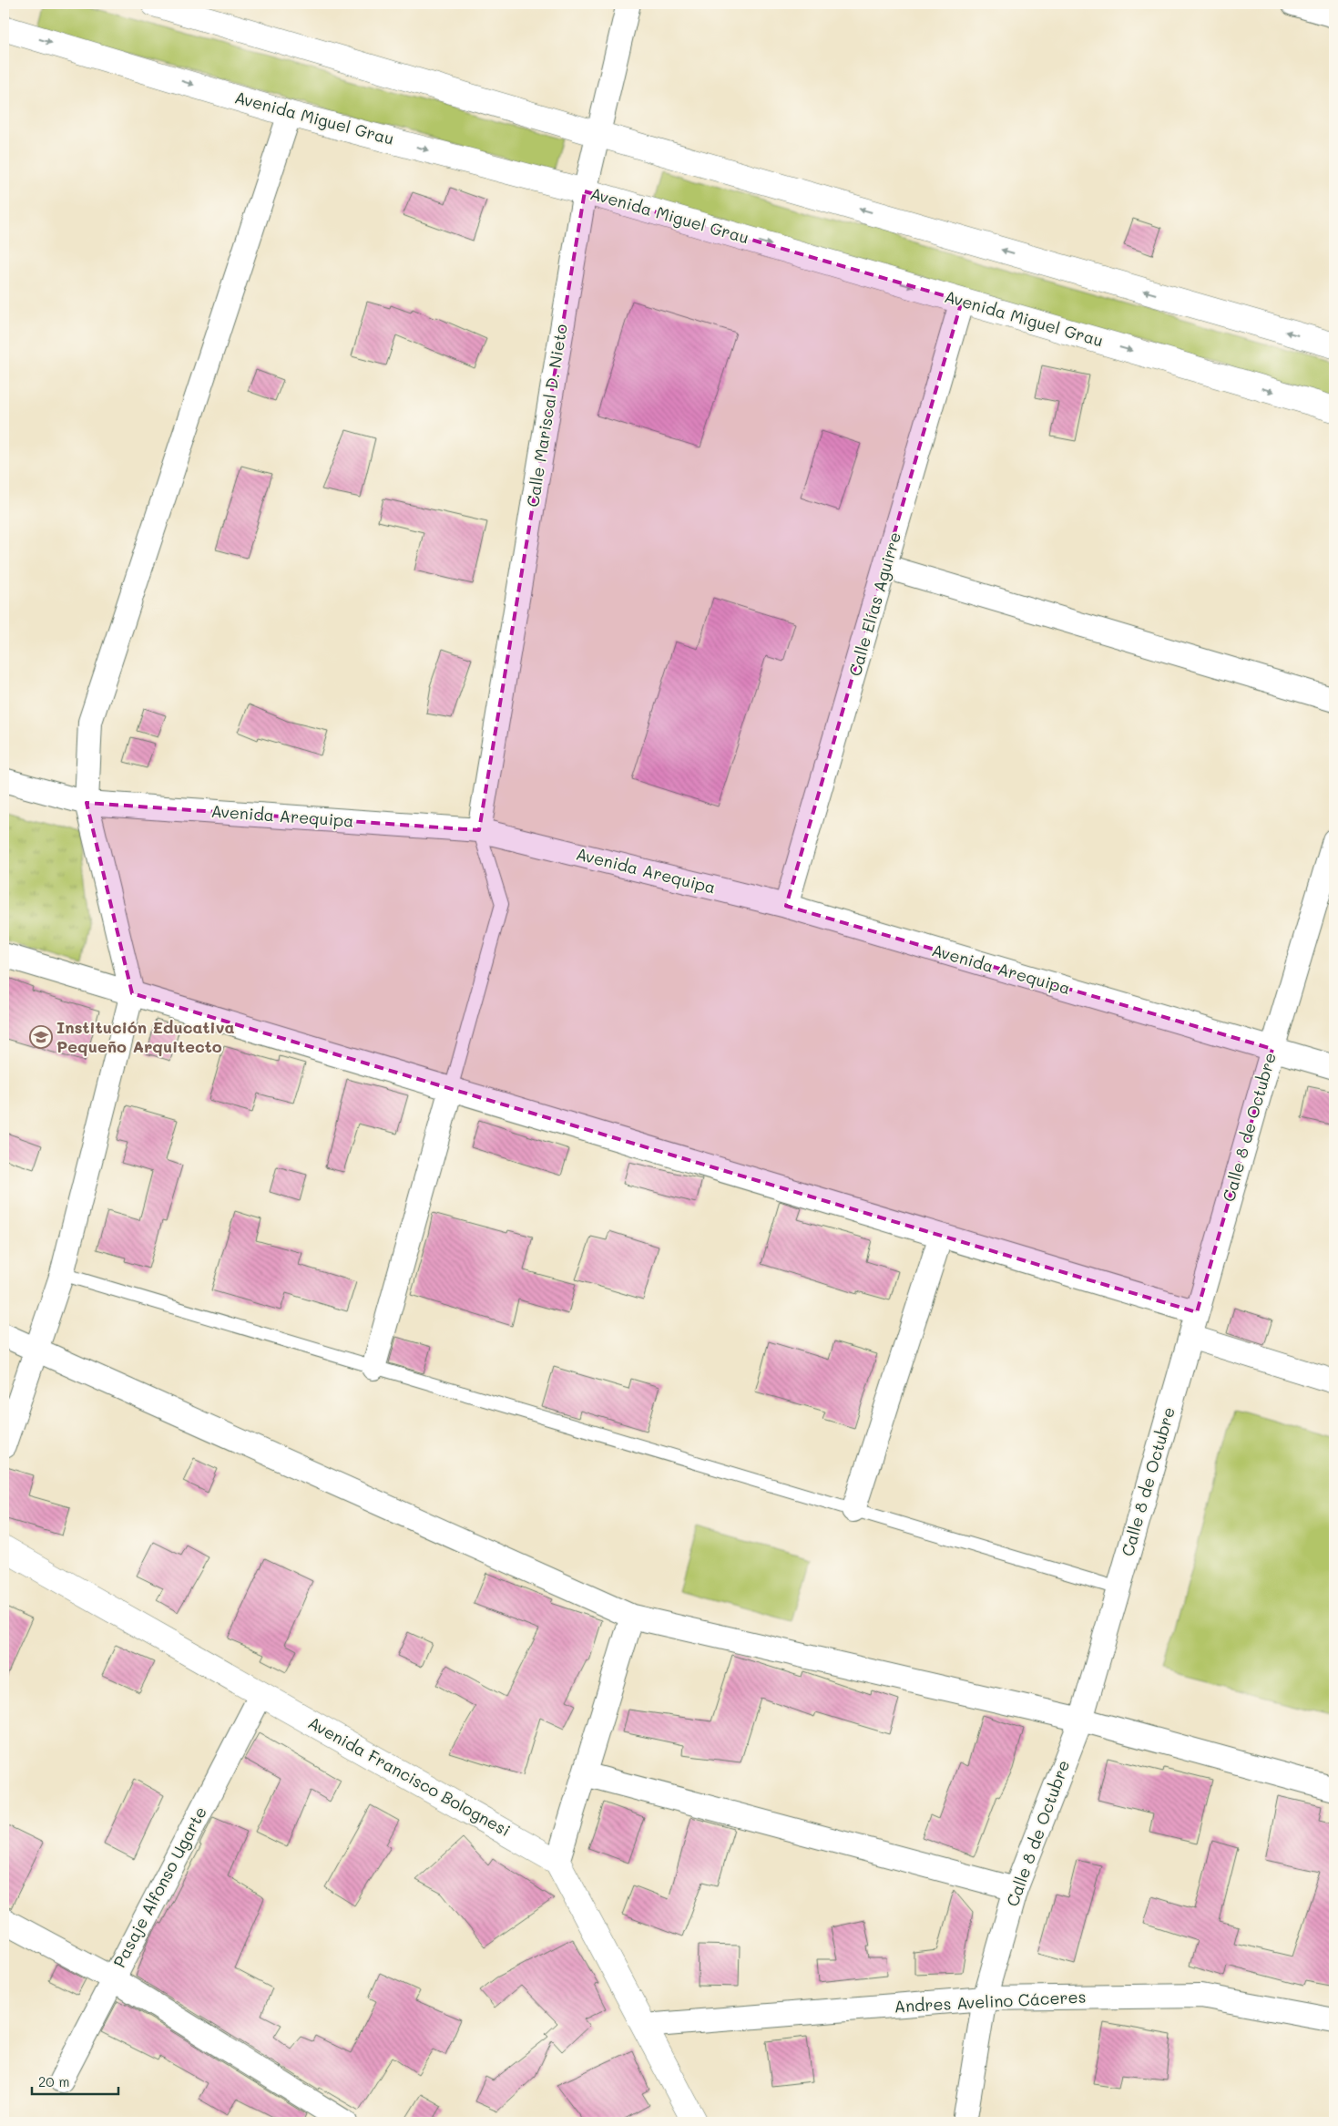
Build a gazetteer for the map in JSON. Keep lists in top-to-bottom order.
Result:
{
  "streets": {
    "street": [
      "Avenida Miguel Grau",
      "Calle Mariscal D. Nieto",
      "Calle Elías Aguirre",
      "Avenida Arequipa",
      "Calle 8 de Octubre",
      "Avenida Francisco Bolognesi",
      "Pasaje Alfonso Ugarte",
      "Andres Avelino Cáceres"
    ]
  },
  "crossings": [
    ["Avenida Miguel Grau", "Calle Mariscal D. Nieto"],
    ["Avenida Miguel Grau", "Calle Elías Aguirre"],
    ["Calle Mariscal D. Nieto", "Avenida Arequipa"],
    ["Calle Elías Aguirre", "Avenida Arequipa"],
    ["Avenida Arequipa", "Calle 8 de Octubre"],
    ["Calle 8 de Octubre", "Andres Avelino Cáceres"],
    ["Avenida Francisco Bolognesi", "Pasaje Alfonso Ugarte"]
  ],
  "places": {
    "school or university": ["Institución Educativa Pequeño Arquitecto"]
  },
  "scale_bar": "20 m"
}
